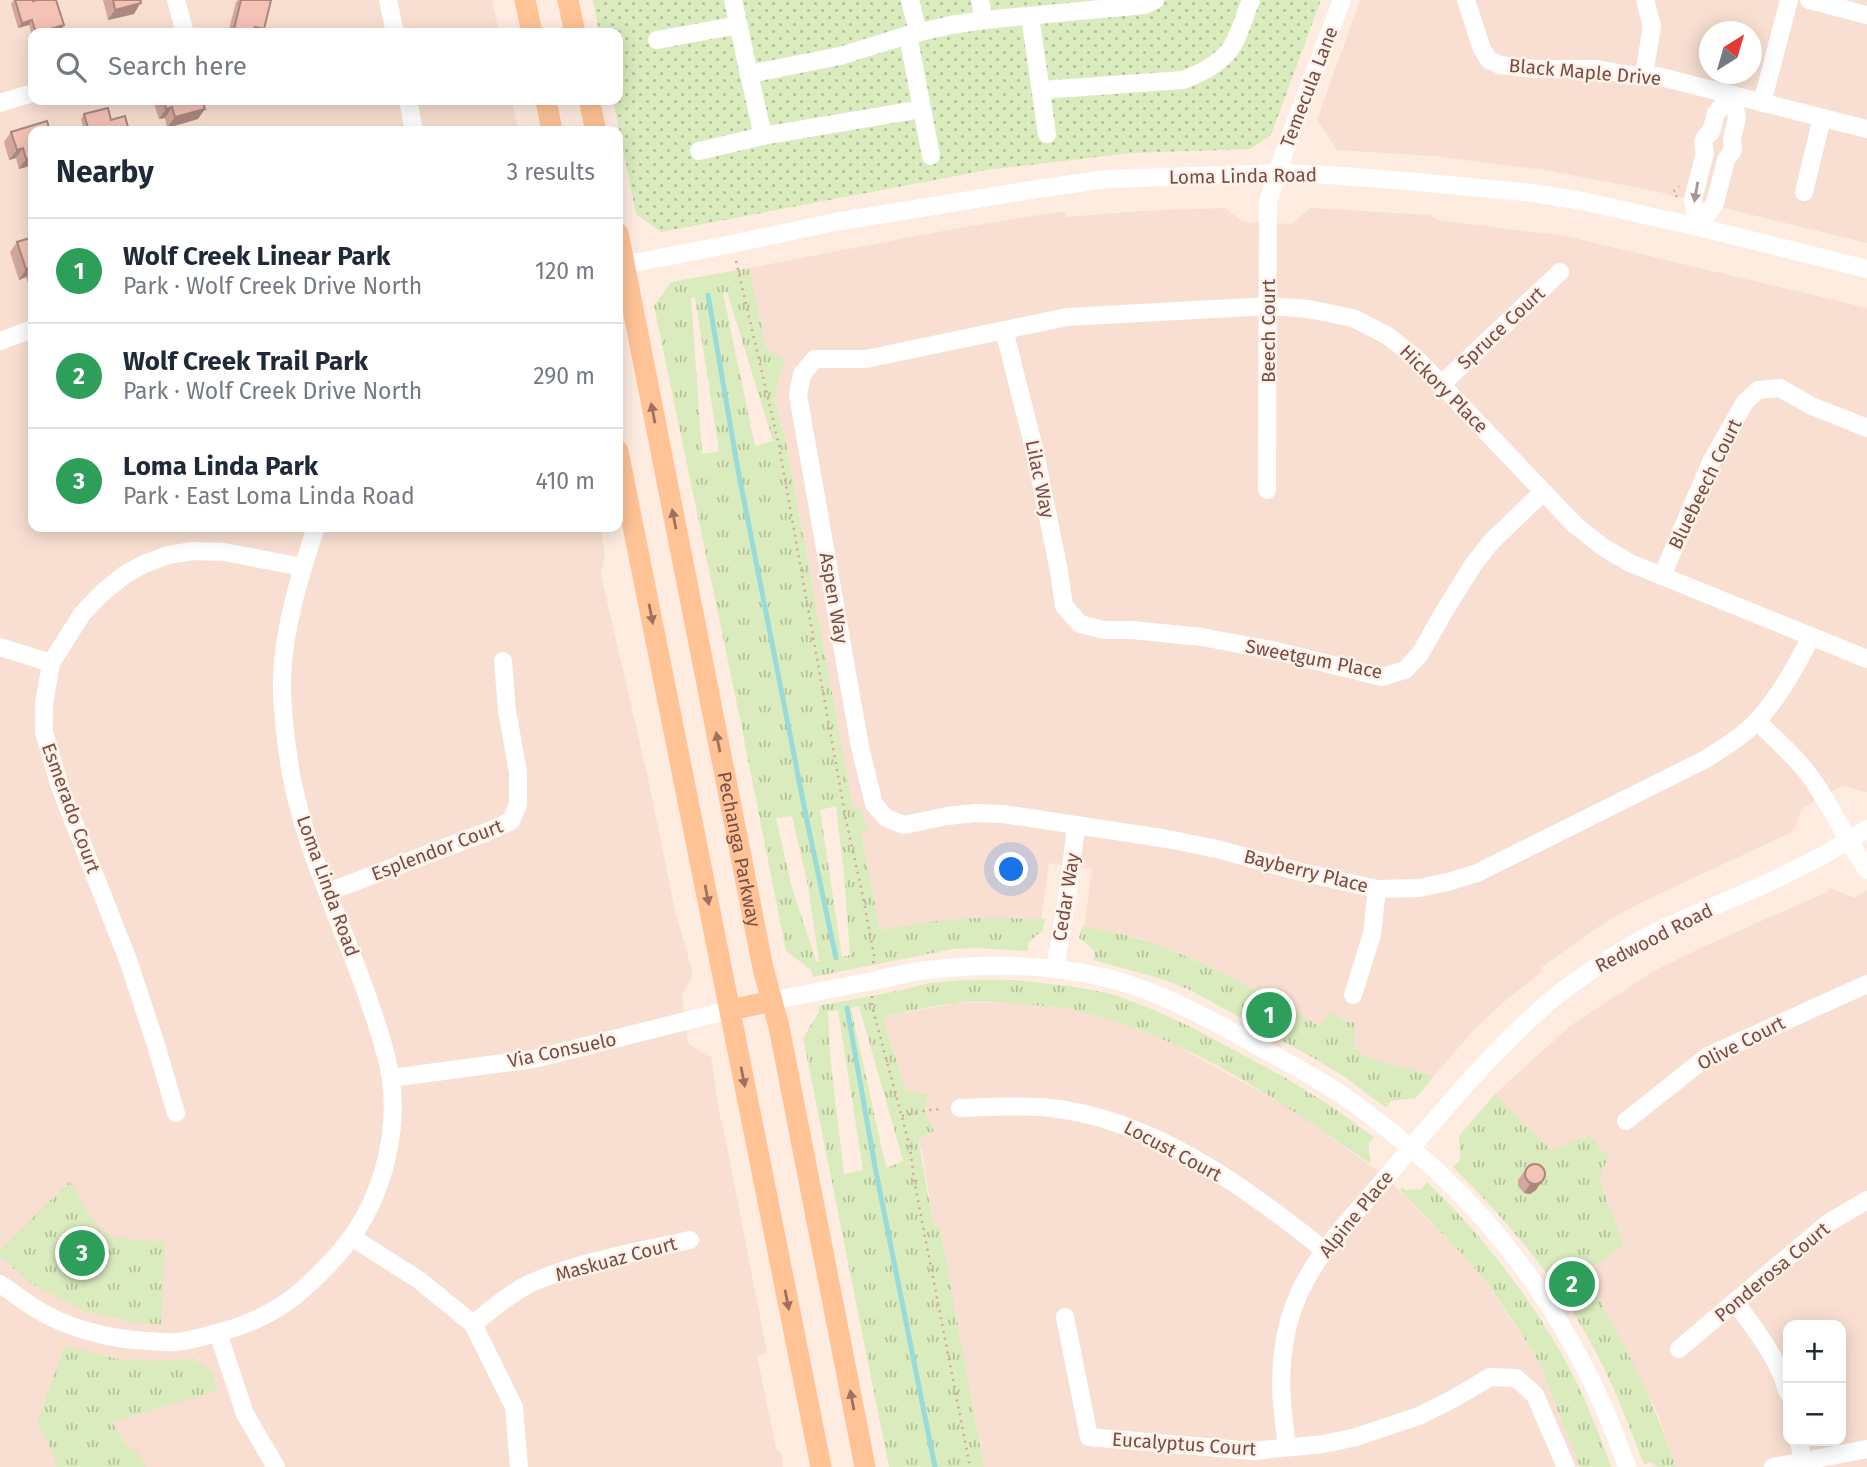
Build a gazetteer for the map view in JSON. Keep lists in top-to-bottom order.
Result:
{
  "streets": {
    "main road": ["Pechanga Parkway"],
    "street": [
      "Black Maple Drive",
      "Temecula Lane",
      "Loma Linda Road",
      "Spruce Court",
      "Beech Court",
      "Hickory Place",
      "Lilac Way",
      "Bluebeech Court",
      "Aspen Way",
      "Sweetgum Place",
      "Esmerado Court",
      "Esplendor Court",
      "Bayberry Place",
      "Cedar Way",
      "Redwood Road",
      "Olive Court",
      "Via Consuelo",
      "Locust Court",
      "Alpine Place",
      "Maskuaz Court",
      "Ponderosa Court",
      "Eucalyptus Court"
    ]
  },
  "crossings": [
    ["Temecula Lane", "Loma Linda Road"],
    ["Temecula Lane", "Beech Court"],
    ["Loma Linda Road", "Beech Court"],
    ["Loma Linda Road", "Esmerado Court"],
    ["Loma Linda Road", "Esplendor Court"],
    ["Loma Linda Road", "Via Consuelo"],
    ["Spruce Court", "Hickory Place"],
    ["Beech Court", "Hickory Place"],
    ["Hickory Place", "Lilac Way"],
    ["Hickory Place", "Bluebeech Court"],
    ["Hickory Place", "Aspen Way"],
    ["Hickory Place", "Sweetgum Place"],
    ["Hickory Place", "Bayberry Place"],
    ["Lilac Way", "Sweetgum Place"],
    ["Aspen Way", "Bayberry Place"],
    ["Bayberry Place", "Cedar Way"],
    ["Redwood Road", "Alpine Place"],
    ["Locust Court", "Alpine Place"],
    ["Alpine Place", "Eucalyptus Court"]
  ],
  "north": "top right",
  "page": {
    "search": "Search here",
    "heading": ["Nearby", "3 results"],
    "list": [
      {
        "mark": "1",
        "name": "Wolf Creek Linear Park",
        "note": "Park · Wolf Creek Drive North",
        "value": "120 m"
      },
      {
        "mark": "2",
        "name": "Wolf Creek Trail Park",
        "note": "Park · Wolf Creek Drive North",
        "value": "290 m"
      },
      {
        "mark": "3",
        "name": "Loma Linda Park",
        "note": "Park · East Loma Linda Road",
        "value": "410 m"
      }
    ],
    "pins": ["1", "3", "2"],
    "map_buttons": ["+", "−"]
  }
}
